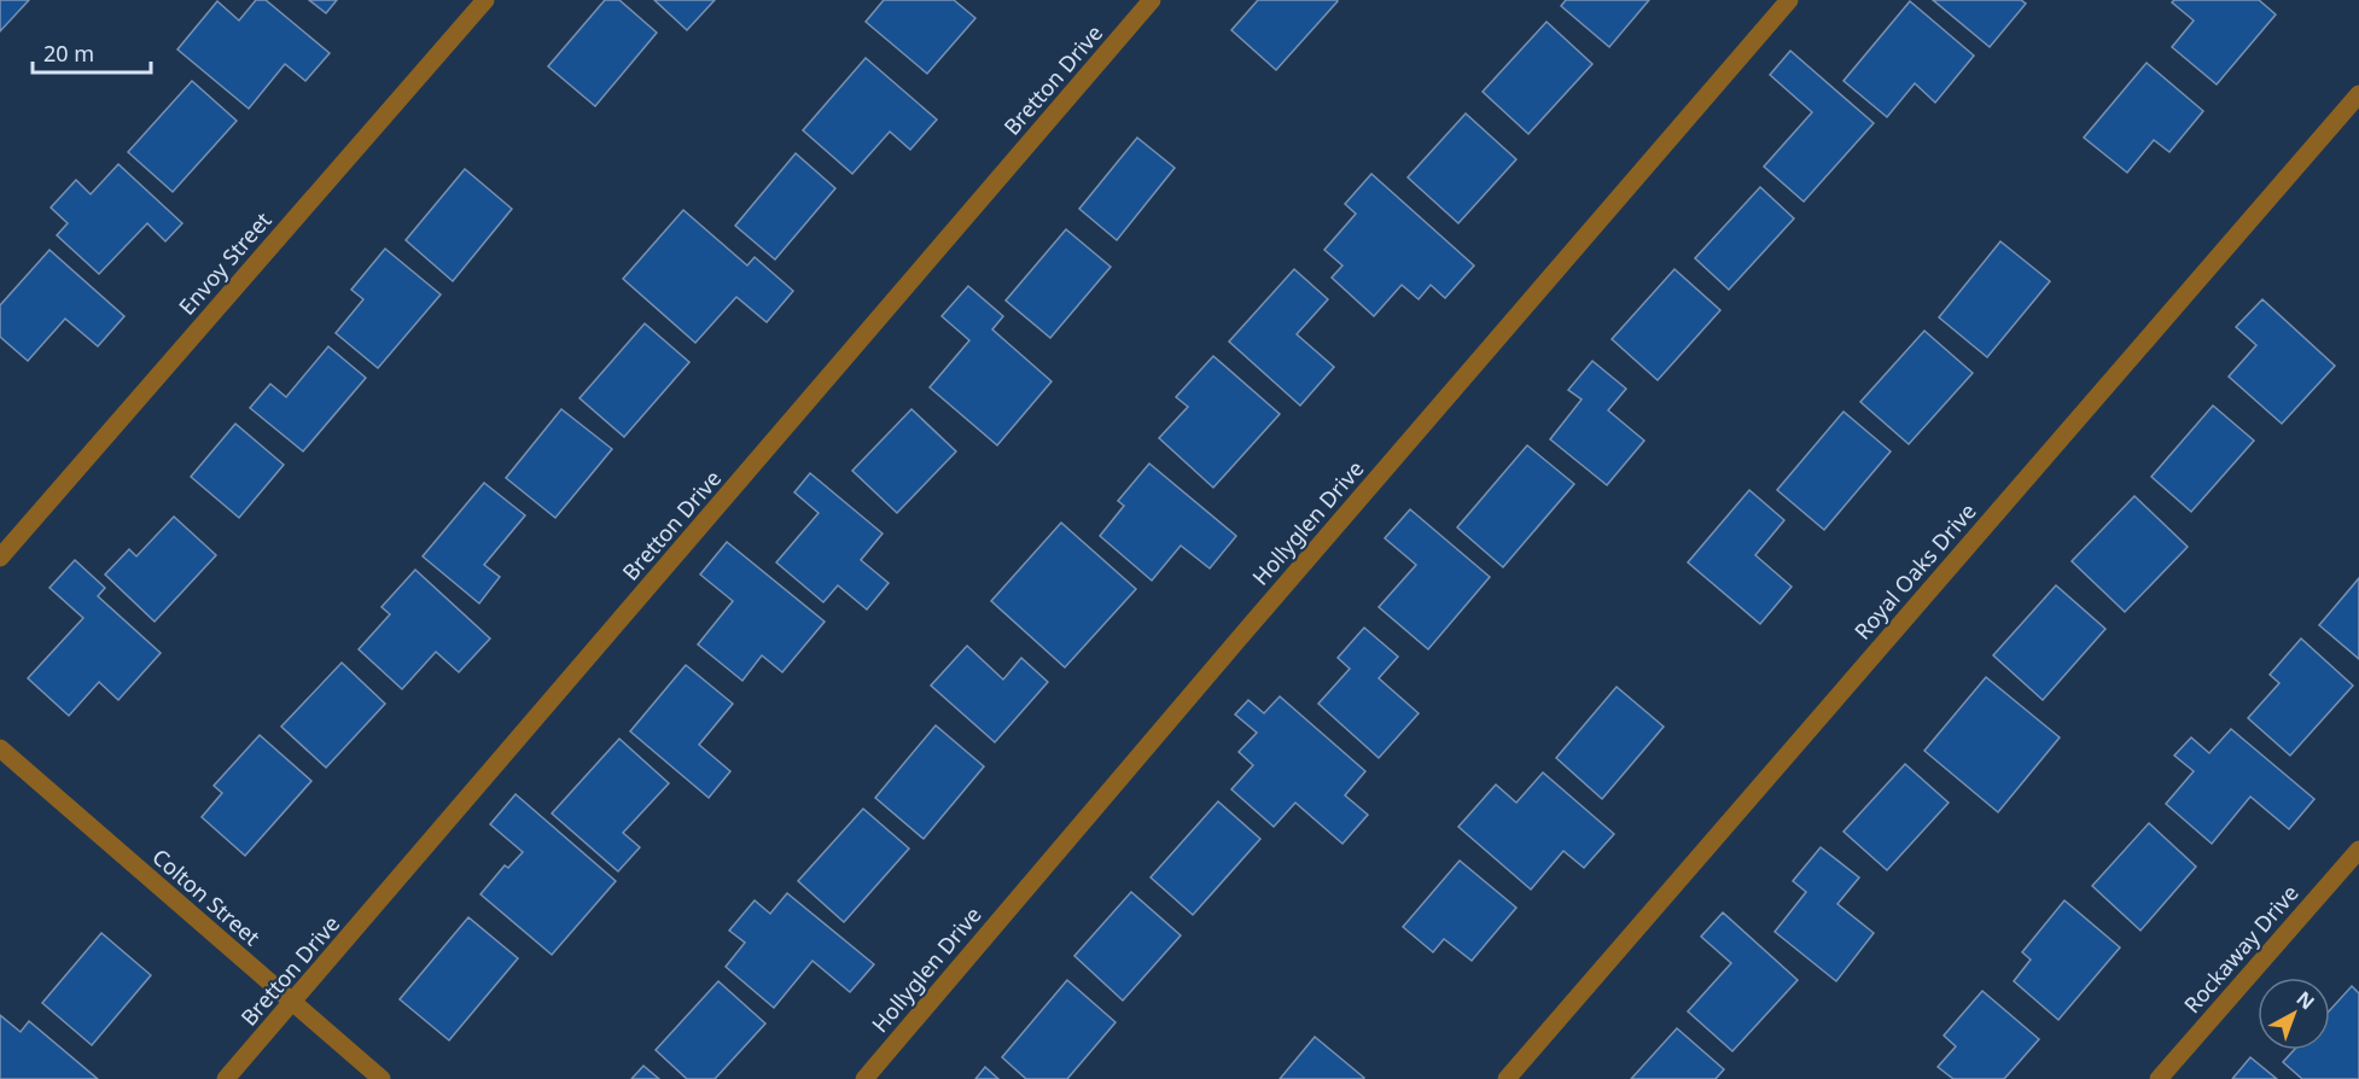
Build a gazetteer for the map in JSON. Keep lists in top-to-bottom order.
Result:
{
  "streets": {
    "street": [
      "Bretton Drive",
      "Envoy Street",
      "Hollyglen Drive",
      "Royal Oaks Drive",
      "Colton Street",
      "Rockaway Drive"
    ]
  },
  "crossings": [
    ["Bretton Drive", "Colton Street"]
  ],
  "scale_bar": "20 m",
  "north": "top right"
}
